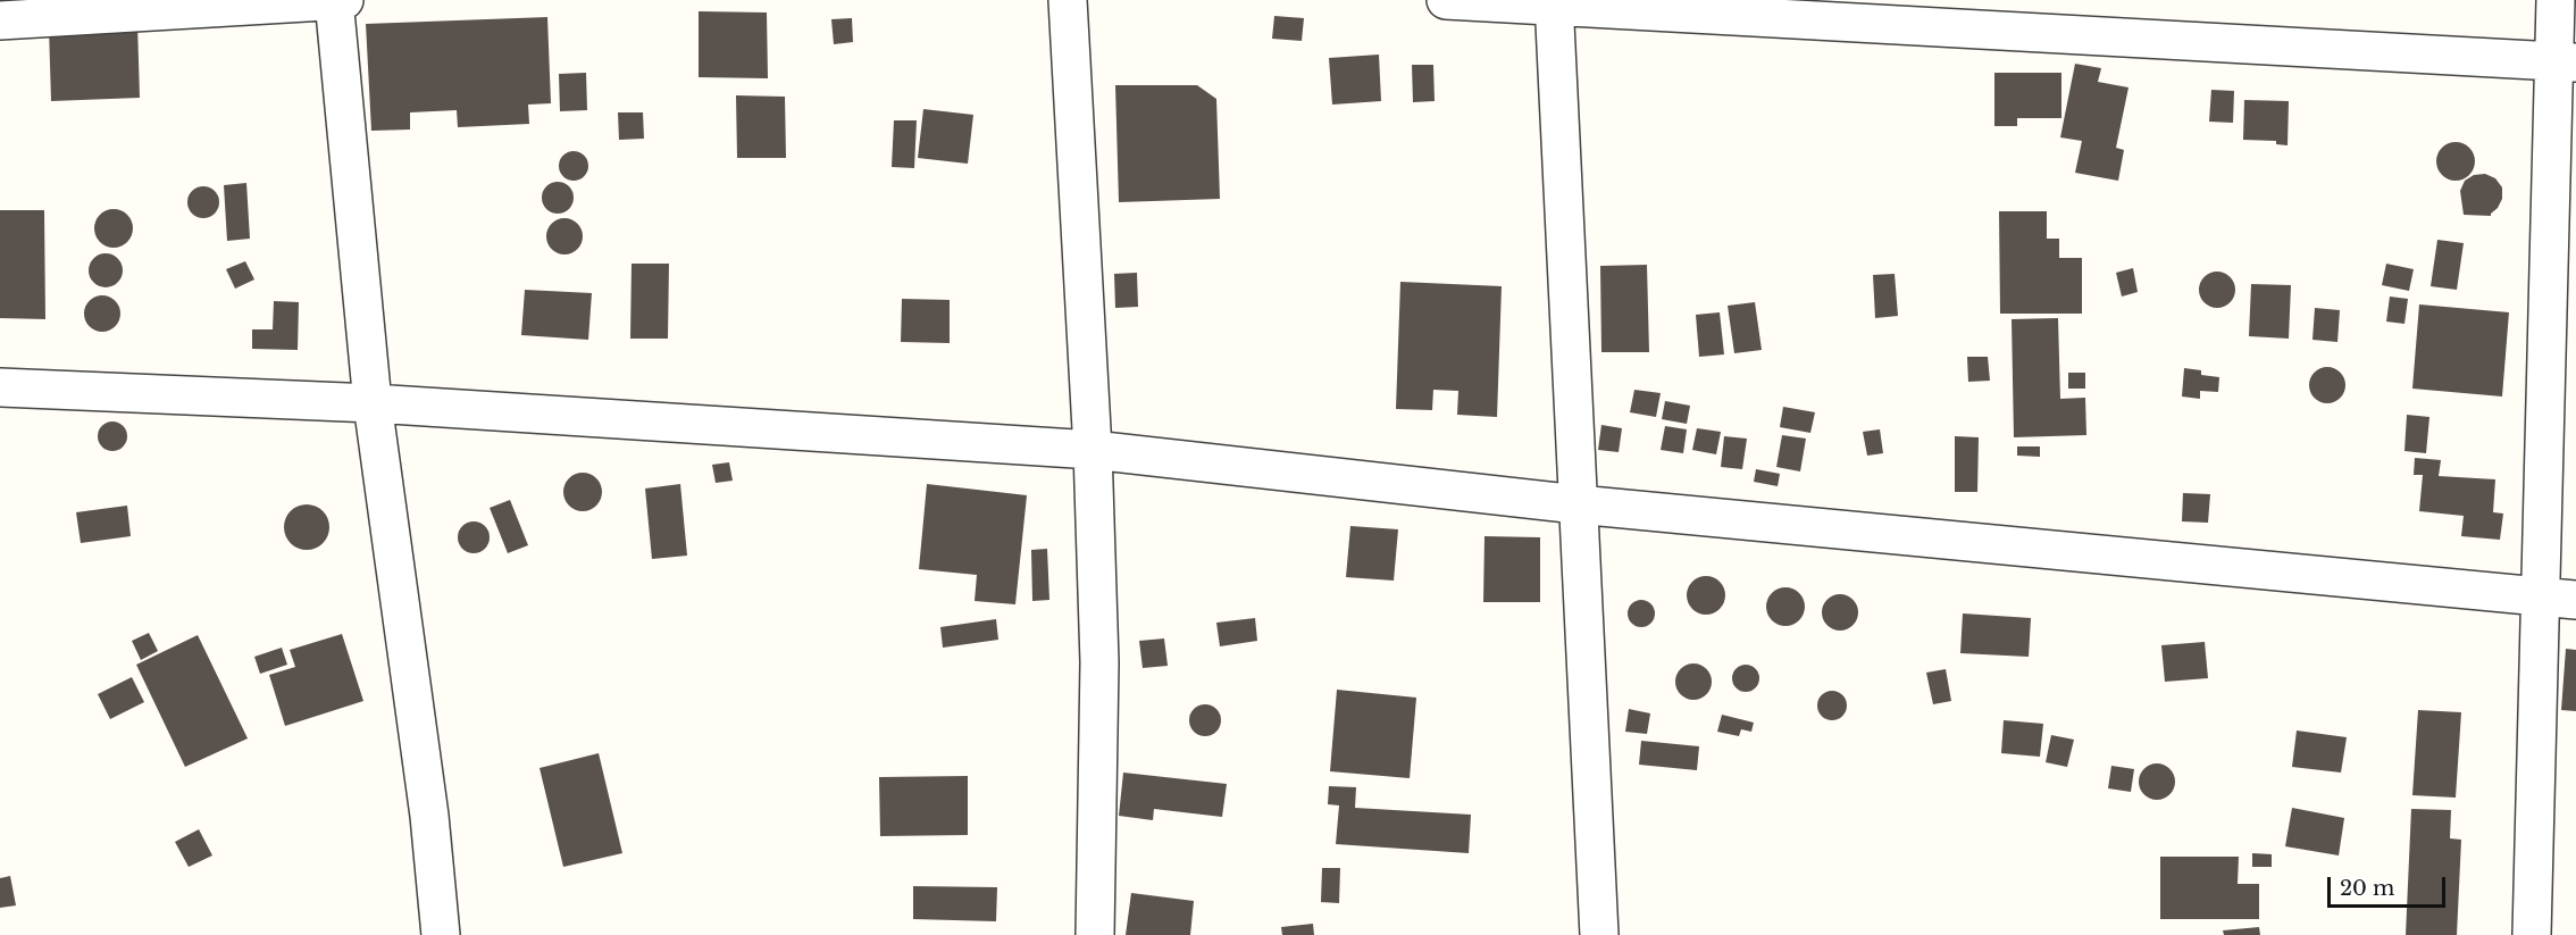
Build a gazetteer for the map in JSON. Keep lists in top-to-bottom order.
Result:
{
  "scale_bar": "20 m"
}
